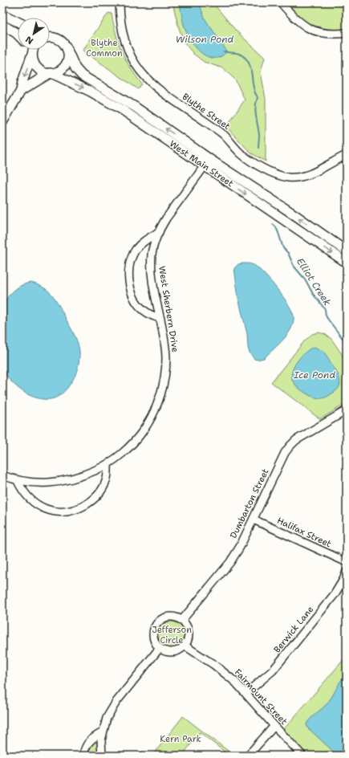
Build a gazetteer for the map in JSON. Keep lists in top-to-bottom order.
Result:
{
  "streets": {
    "street": [
      "Blythe Street",
      "West Main Street",
      "West Sherbern Drive",
      "Dumbarton Street",
      "Halifax Street",
      "Berwick Lane",
      "Fairmount Street"
    ]
  },
  "crossings": [
    ["West Main Street", "West Sherbern Drive"],
    ["Dumbarton Street", "Halifax Street"],
    ["Dumbarton Street", "Fairmount Street"],
    ["Berwick Lane", "Fairmount Street"]
  ],
  "water": ["Wilson Pond", "Elliot Creek", "Ice Pond"],
  "parks": ["Blythe Common", "Jefferson Circle", "Kern Park"],
  "north": "bottom left"
}
